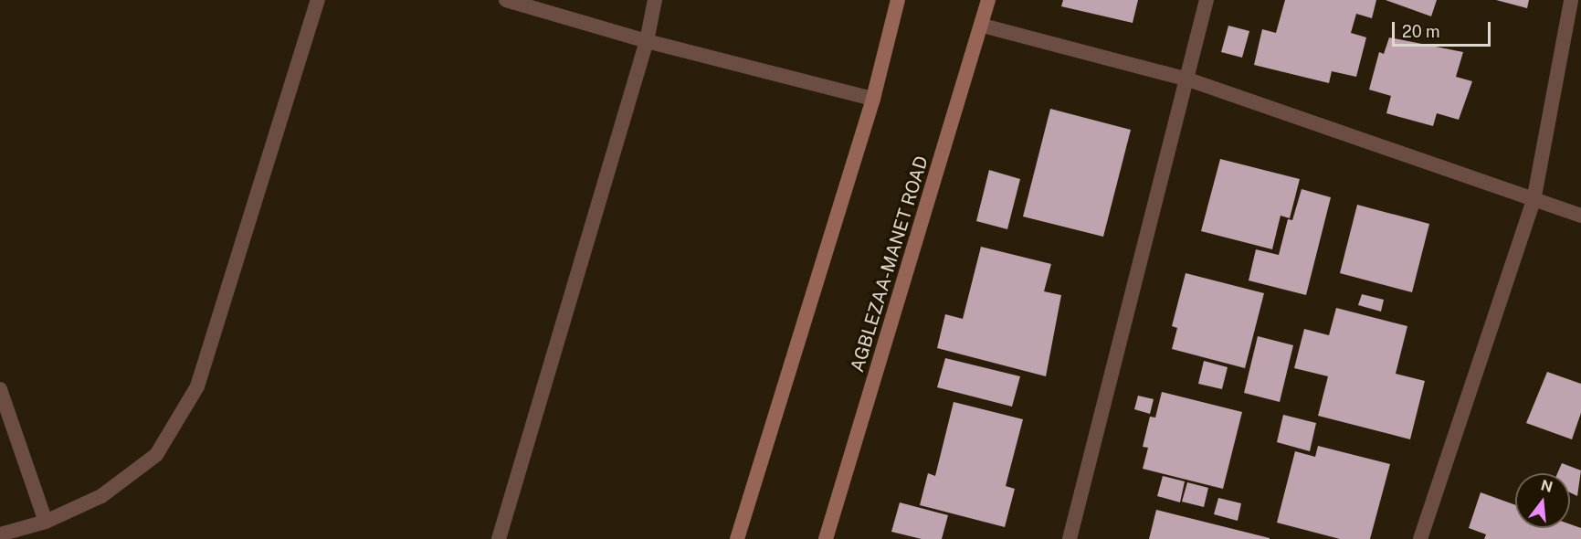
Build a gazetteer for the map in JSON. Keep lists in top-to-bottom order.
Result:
{
  "streets": {
    "main road": ["AGBLEZAA-MANET ROAD"]
  },
  "scale_bar": "20 m",
  "north": "top"
}
